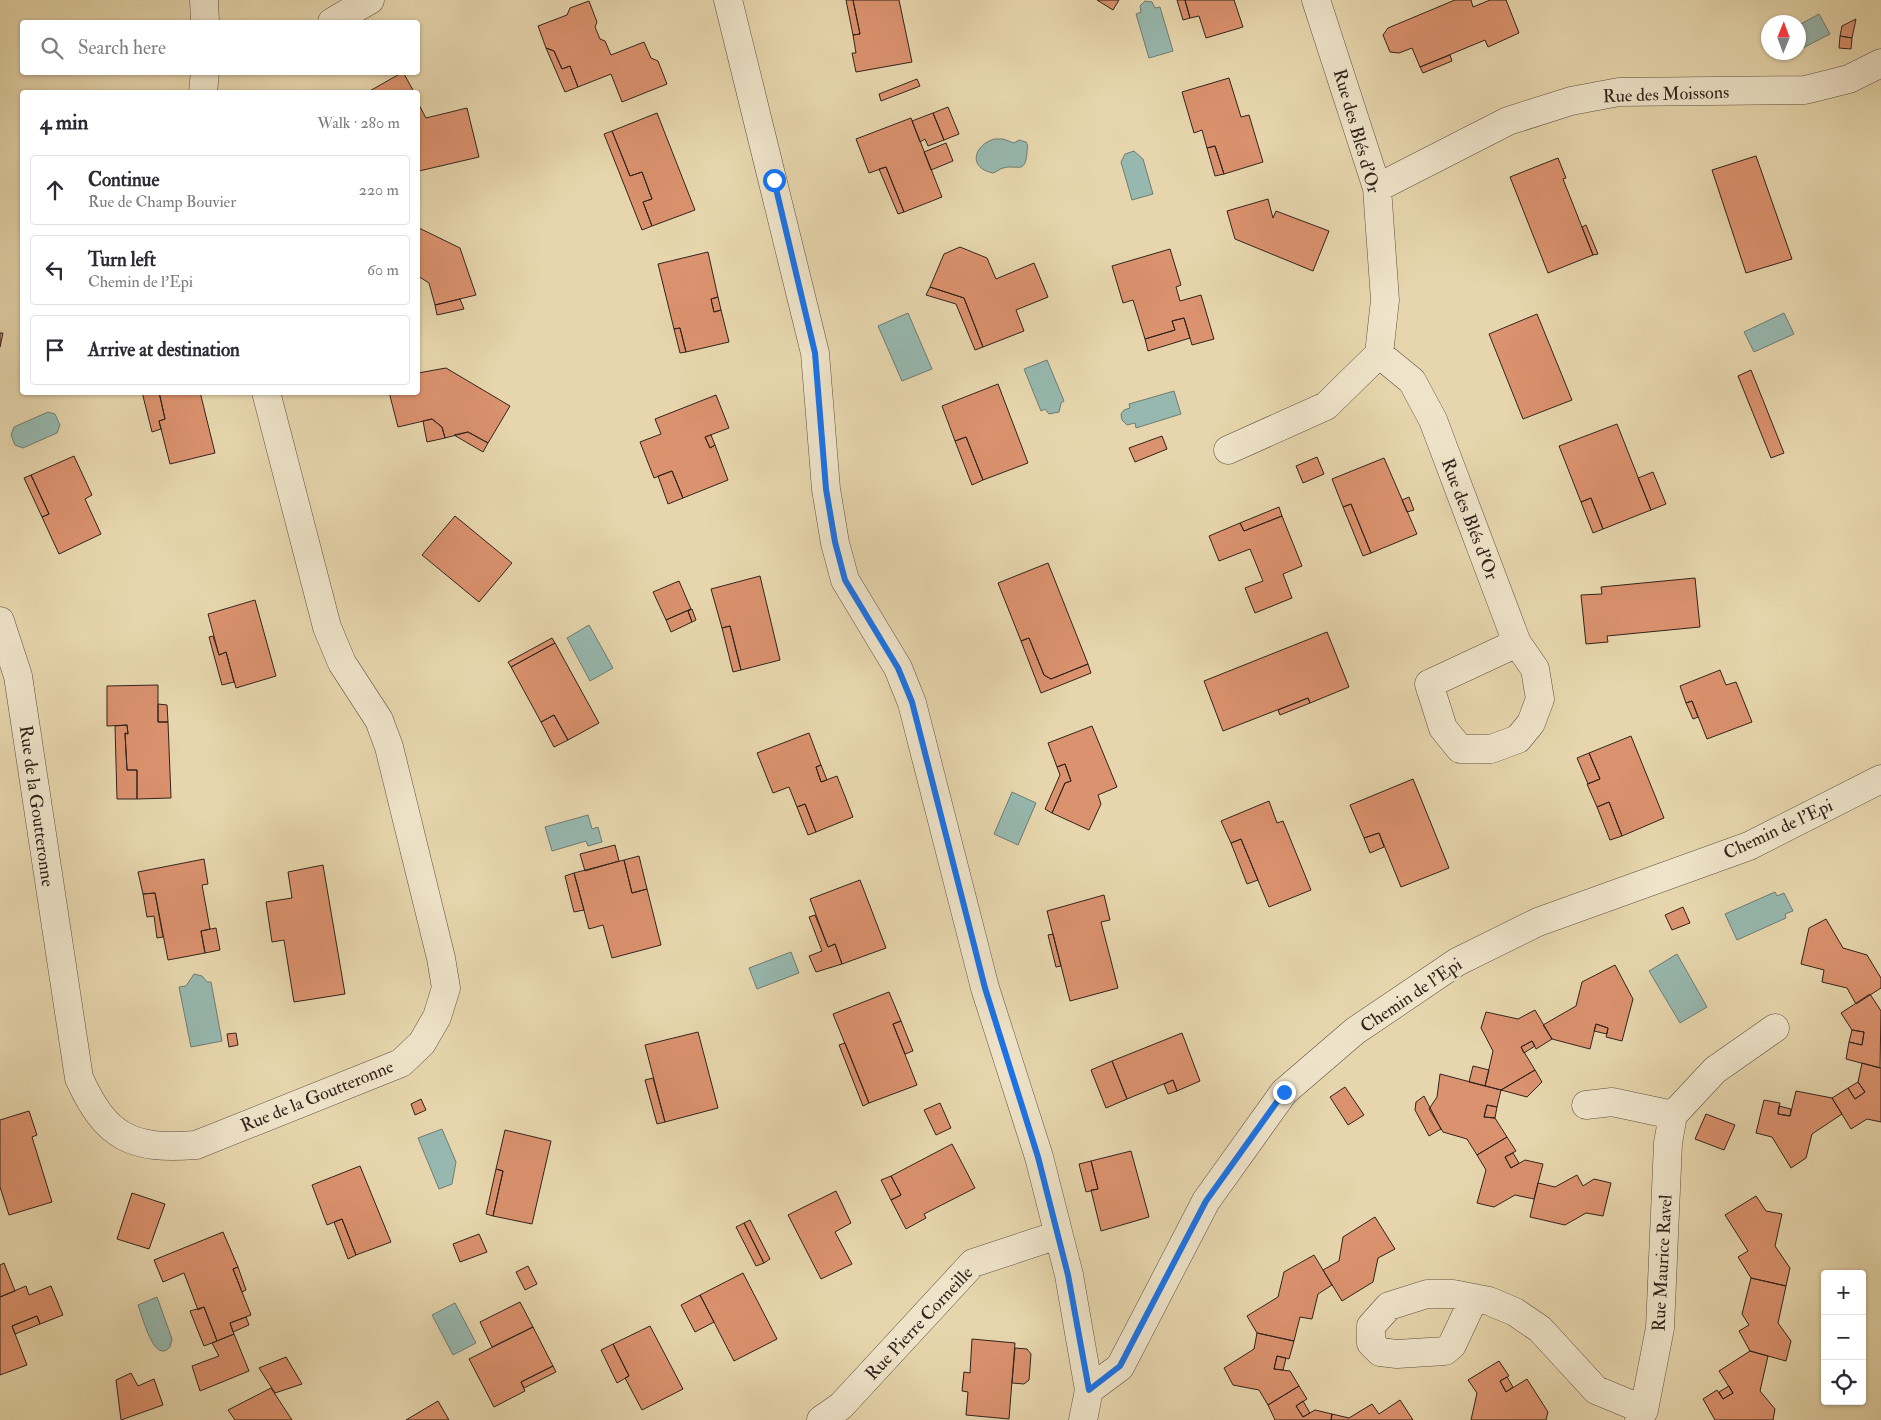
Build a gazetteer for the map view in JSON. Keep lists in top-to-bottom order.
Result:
{
  "streets": {
    "street": [
      "Rue des Moissons",
      "Rue des Blés d'Or",
      "Rue de la Goutteronne",
      "Chemin de l'Epi",
      "Rue Maurice Ravel",
      "Rue Pierre Corneille"
    ]
  },
  "crossings": [
    ["Rue des Moissons", "Rue des Blés d'Or"]
  ],
  "north": "top",
  "page": {
    "search": "Search here",
    "heading": ["4 min", "Walk · 280 m"],
    "list": [
      ["Continue", "Rue de Champ Bouvier", "220 m"],
      ["Turn left", "Chemin de l'Epi", "60 m"],
      "Arrive at destination"
    ],
    "map_buttons": ["+", "−"]
  }
}
